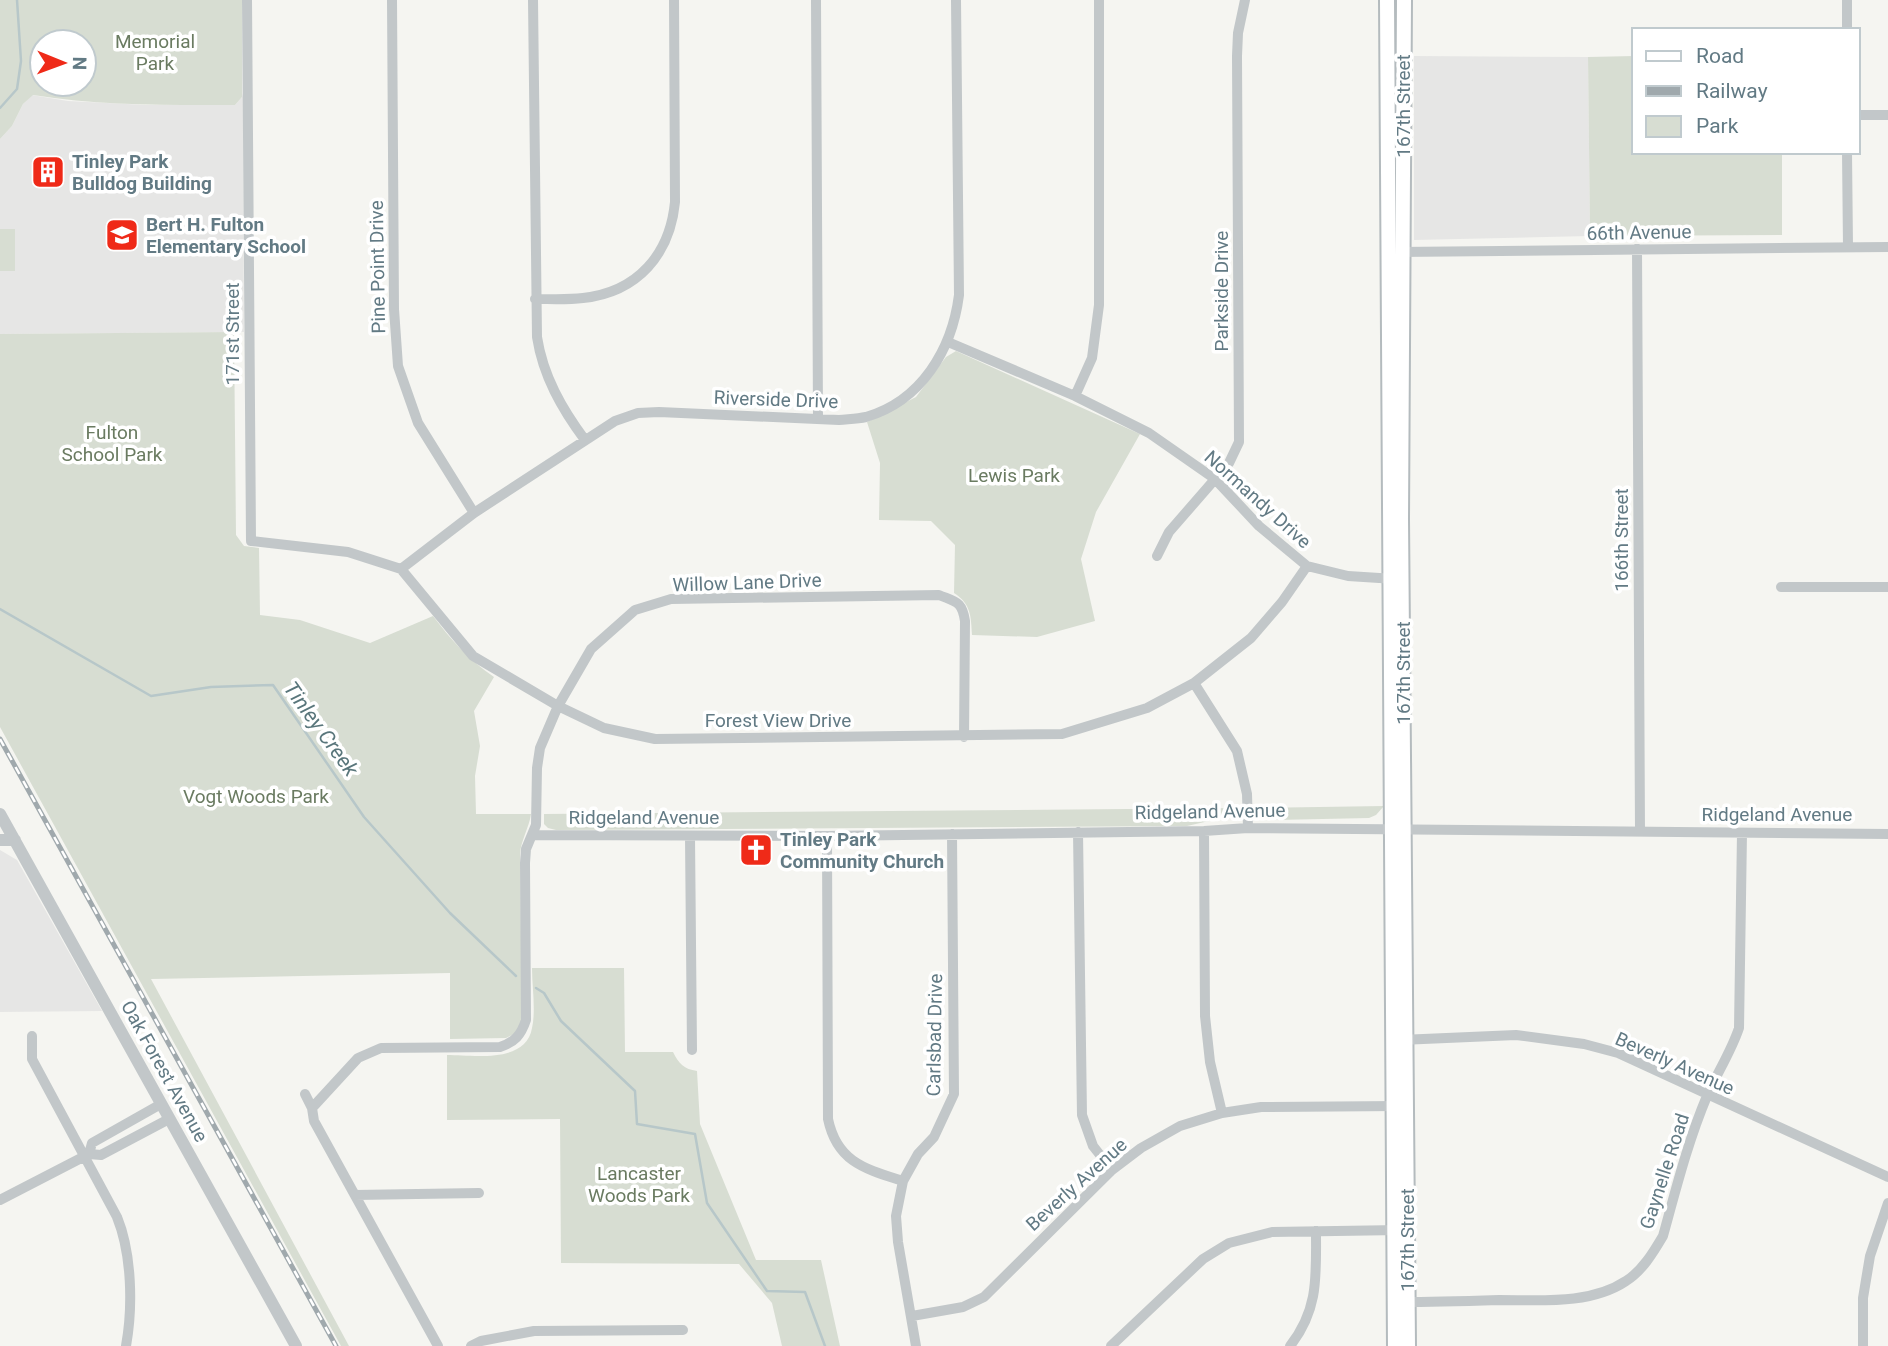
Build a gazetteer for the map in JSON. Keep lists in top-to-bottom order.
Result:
{
  "streets": {
    "main road": ["167th Street"],
    "street": [
      "66th Avenue",
      "Pine Point Drive",
      "Parkside Drive",
      "171st Street",
      "Riverside Drive",
      "Normandy Drive",
      "166th Street",
      "Willow Lane Drive",
      "Forest View Drive",
      "Ridgeland Avenue",
      "Carlsbad Drive",
      "Beverly Avenue",
      "Oak Forest Avenue",
      "Gaynelle Road"
    ]
  },
  "crossings": [
    ["167th Street", "66th Avenue"],
    ["167th Street", "Normandy Drive"],
    ["167th Street", "Ridgeland Avenue"],
    ["167th Street", "Beverly Avenue"],
    ["167th Street", "Gaynelle Road"],
    ["66th Avenue", "166th Street"],
    ["Pine Point Drive", "Riverside Drive"],
    ["Parkside Drive", "Normandy Drive"],
    ["171st Street", "Riverside Drive"],
    ["171st Street", "Forest View Drive"],
    ["Riverside Drive", "Normandy Drive"],
    ["Riverside Drive", "Forest View Drive"],
    ["Normandy Drive", "Forest View Drive"],
    ["166th Street", "Ridgeland Avenue"],
    ["Willow Lane Drive", "Forest View Drive"],
    ["Willow Lane Drive", "Ridgeland Avenue"],
    ["Ridgeland Avenue", "Carlsbad Drive"],
    ["Ridgeland Avenue", "Gaynelle Road"],
    ["Carlsbad Drive", "Beverly Avenue"],
    ["Beverly Avenue", "Gaynelle Road"]
  ],
  "water": ["Tinley Creek"],
  "parks": [
    "Memorial Park",
    "Fulton School Park",
    "Lewis Park",
    "Vogt Woods Park",
    "Lancaster Woods Park"
  ],
  "places": {
    "building": ["Tinley Park Bulldog Building"],
    "school or university": ["Bert H. Fulton Elementary School"],
    "church": ["Tinley Park Community Church"]
  },
  "legend": ["Road", "Railway", "Park"],
  "north": "right"
}
